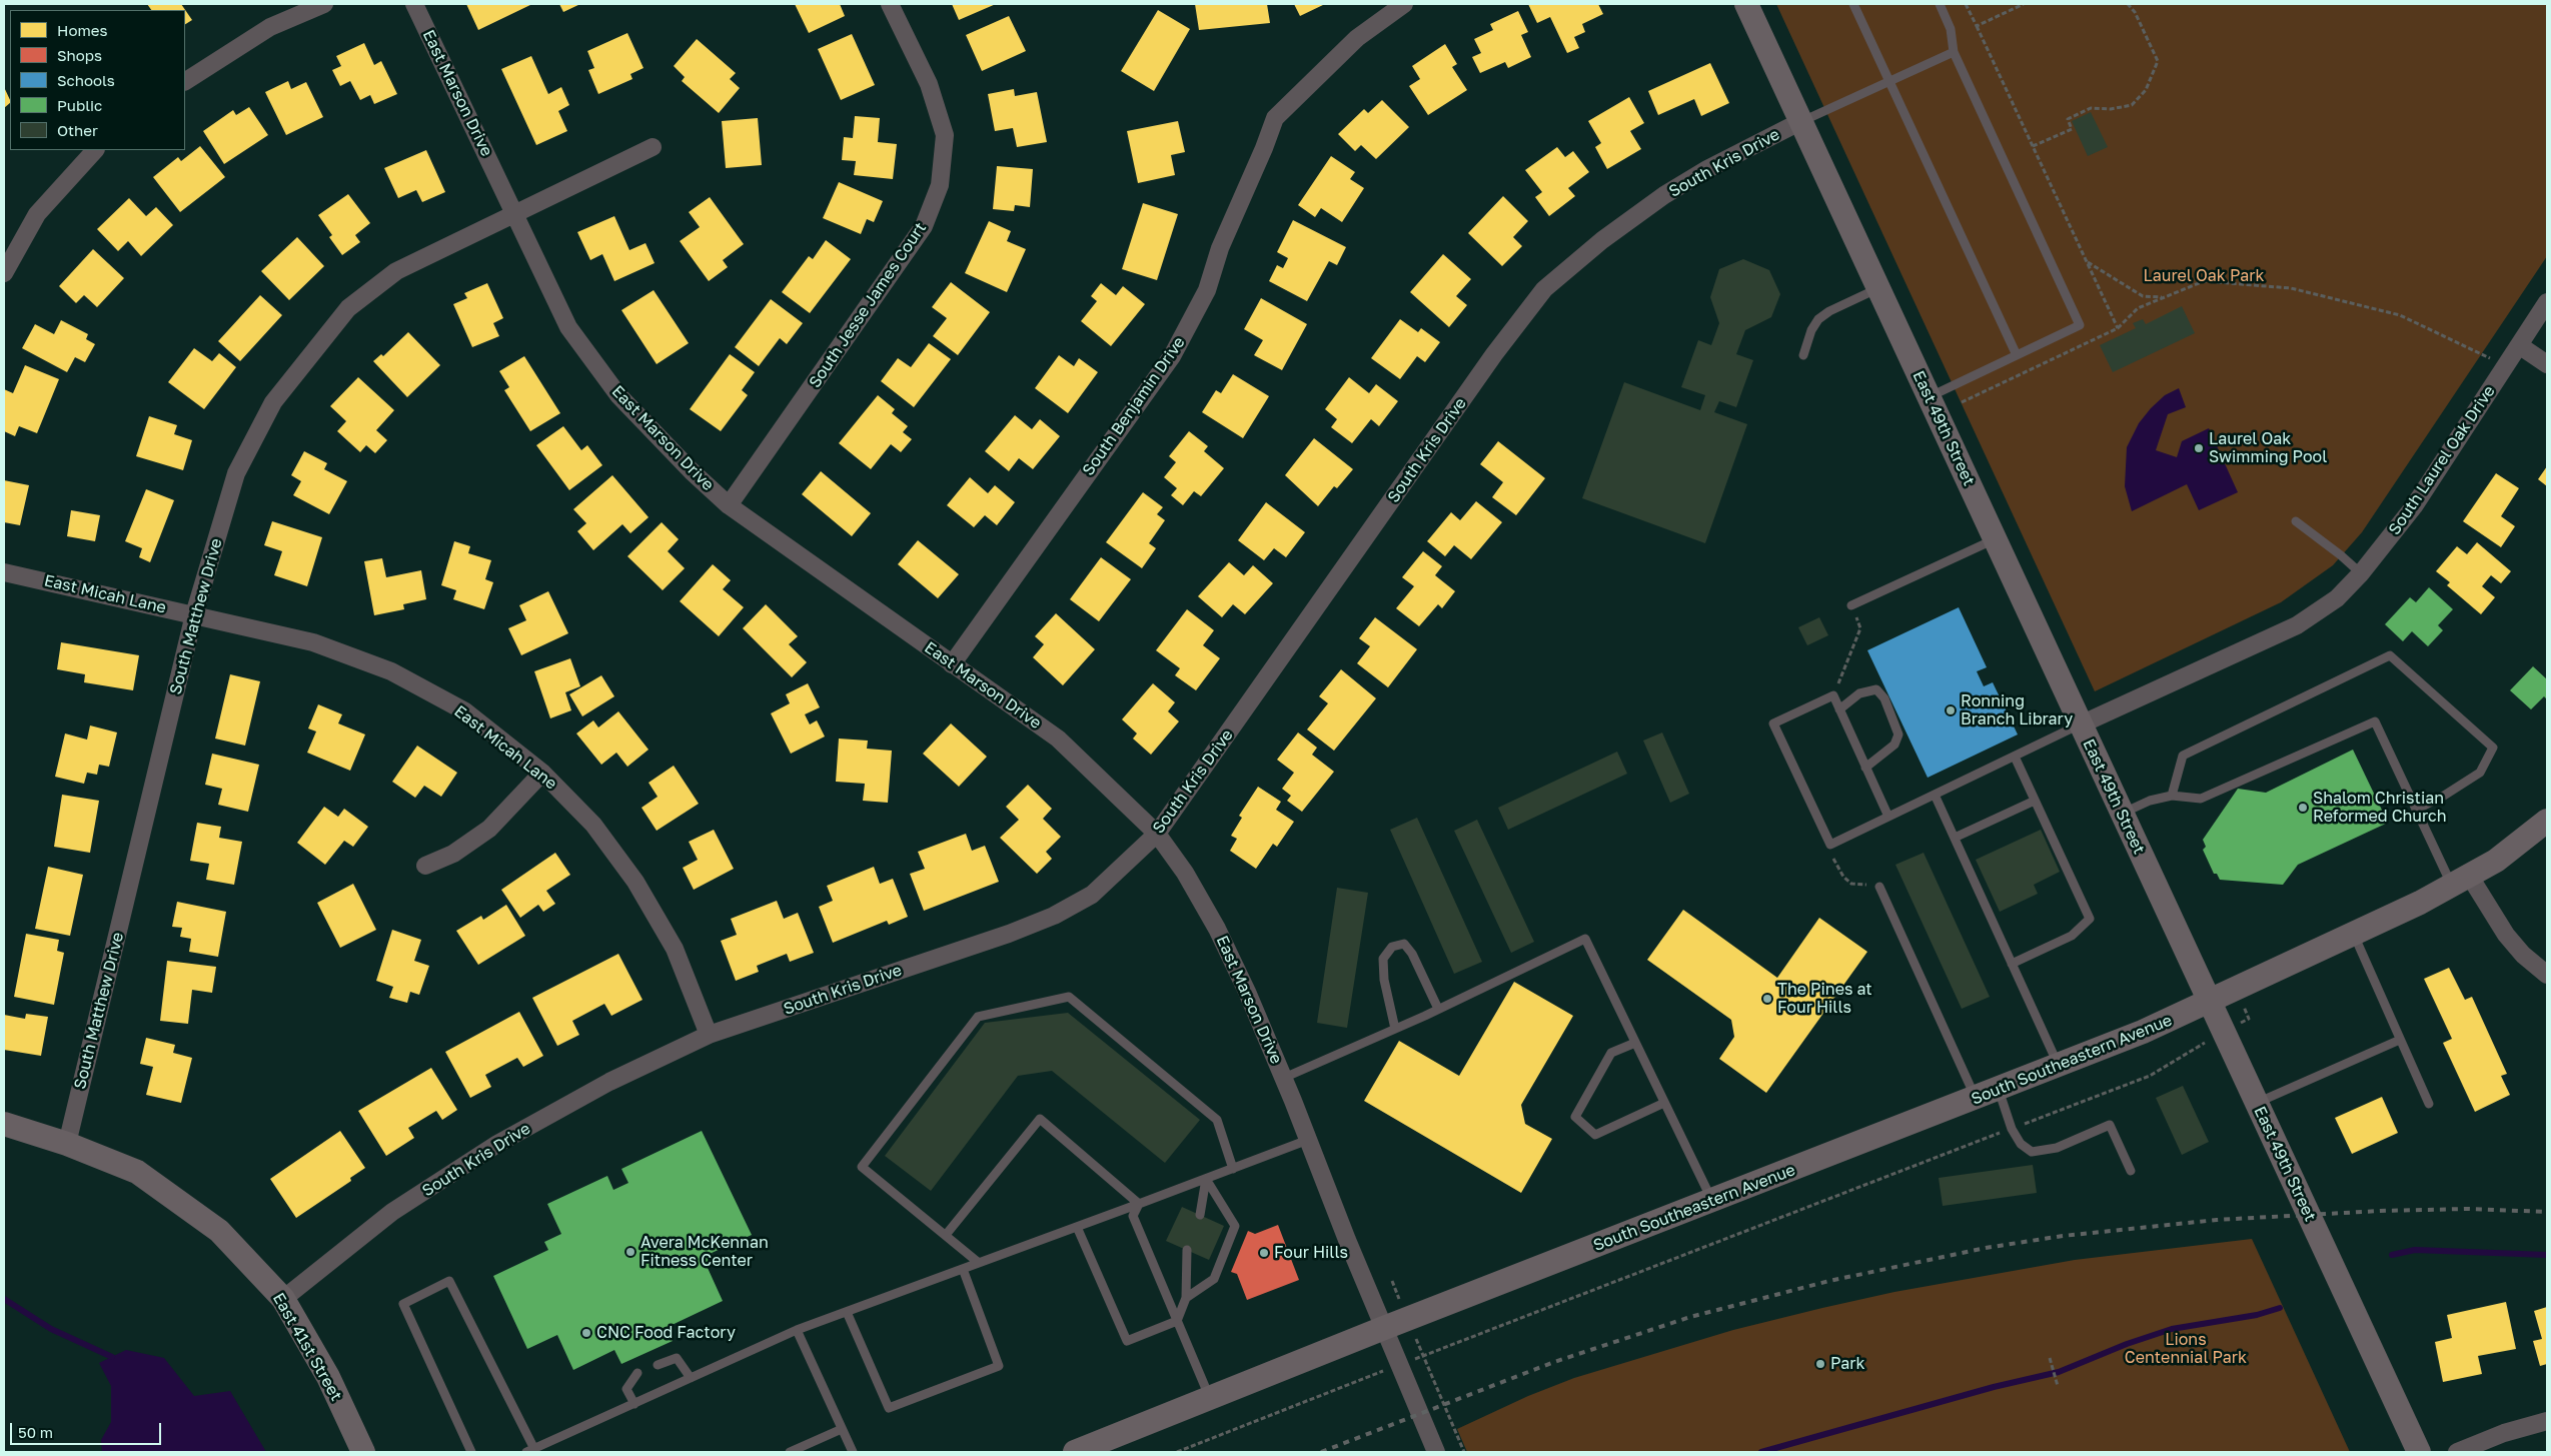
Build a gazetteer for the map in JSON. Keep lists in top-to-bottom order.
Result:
{
  "streets": {
    "street": [
      "East Marson Drive",
      "South Kris Drive",
      "South Jesse James Court",
      "South Benjamin Drive",
      "East 49th Street",
      "South Laurel Oak Drive",
      "East Micah Lane",
      "South Matthew Drive",
      "South Southeastern Avenue",
      "East 41st Street"
    ]
  },
  "crossings": [
    ["East Marson Drive", "South Kris Drive"],
    ["East Marson Drive", "South Jesse James Court"],
    ["East Marson Drive", "South Benjamin Drive"],
    ["East Marson Drive", "South Matthew Drive"],
    ["East Marson Drive", "South Southeastern Avenue"],
    ["South Kris Drive", "East 49th Street"],
    ["South Kris Drive", "East Micah Lane"],
    ["South Kris Drive", "East 41st Street"],
    ["East 49th Street", "South Laurel Oak Drive"],
    ["East 49th Street", "South Southeastern Avenue"],
    ["East Micah Lane", "South Matthew Drive"],
    ["South Matthew Drive", "East 41st Street"]
  ],
  "parks": ["Laurel Oak Park", "Lions Centennial Park"],
  "places": [
    "Laurel Oak Swimming Pool",
    "Ronning Branch Library",
    "Shalom Christian Reformed Church",
    "The Pines at Four Hills",
    "Avera McKennan Fitness Center",
    "Four Hills",
    "CNC Food Factory",
    "Park"
  ],
  "legend": [
    "Homes",
    "Shops",
    "Schools",
    "Public",
    "Other"
  ],
  "scale_bar": "50 m"
}
